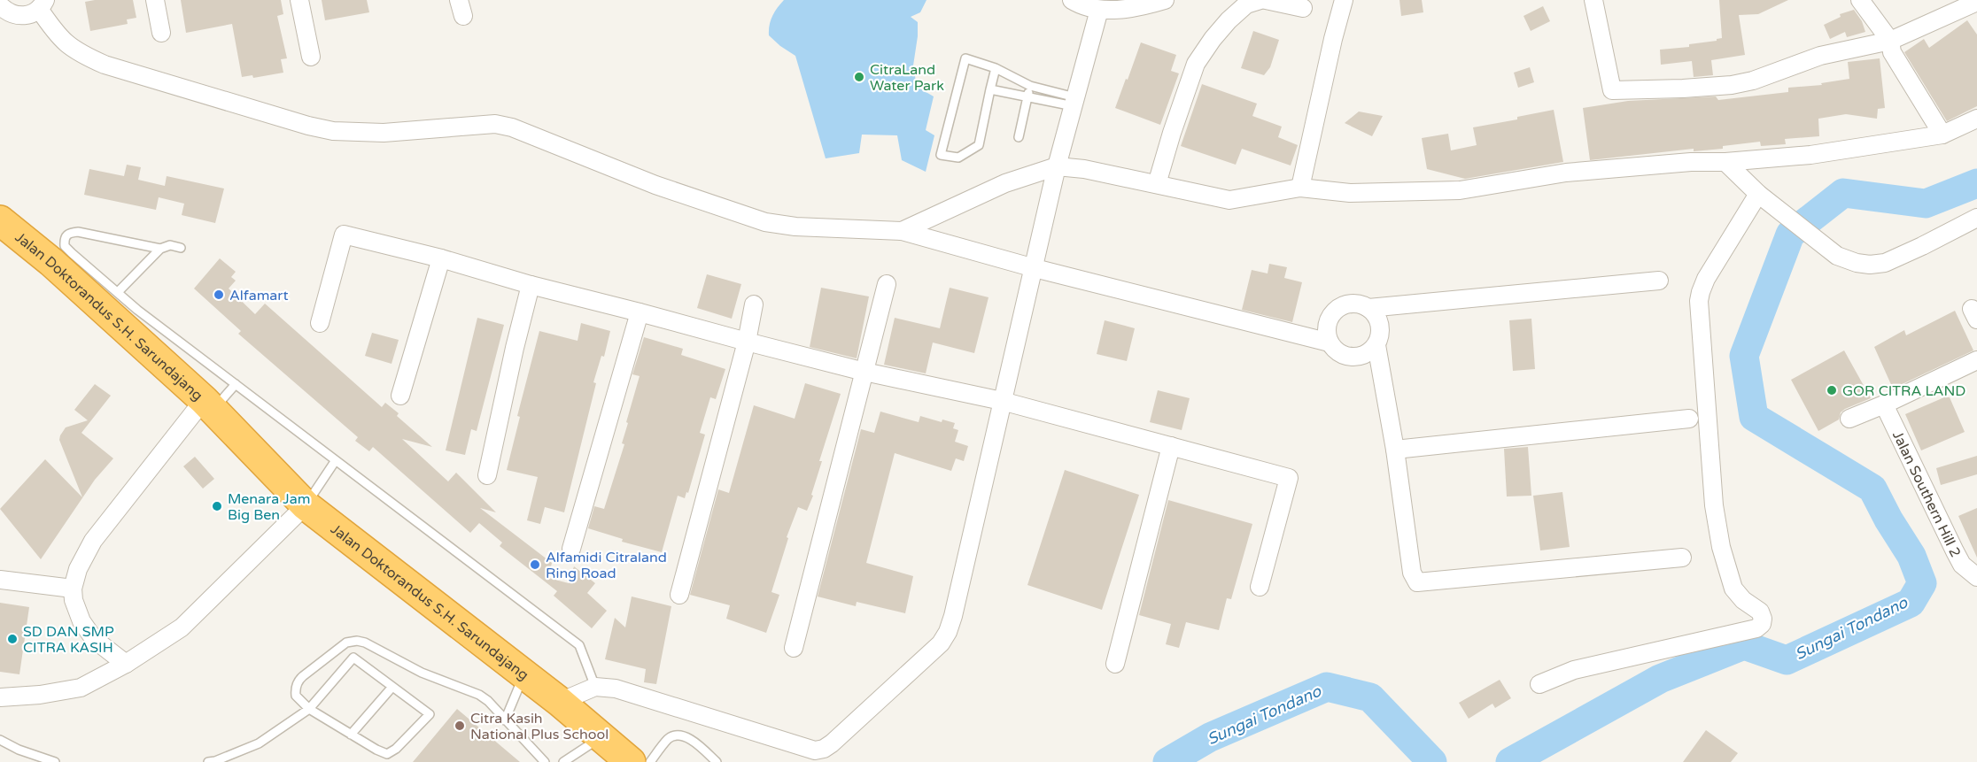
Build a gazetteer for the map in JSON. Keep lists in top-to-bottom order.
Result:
{
  "streets": {
    "highway": ["Jalan Doktorandus S.H. Sarundajang"],
    "street": ["Jalan Southern Hill 2"]
  },
  "water": ["Sungai Tondano"],
  "places": [
    "CitraLand Water Park",
    "Alfamart",
    "GOR CITRA LAND",
    "Menara Jam Big Ben",
    "Alfamidi Citraland Ring Road",
    "SD DAN SMP CITRA KASIH",
    "Citra Kasih National Plus School"
  ]
}
